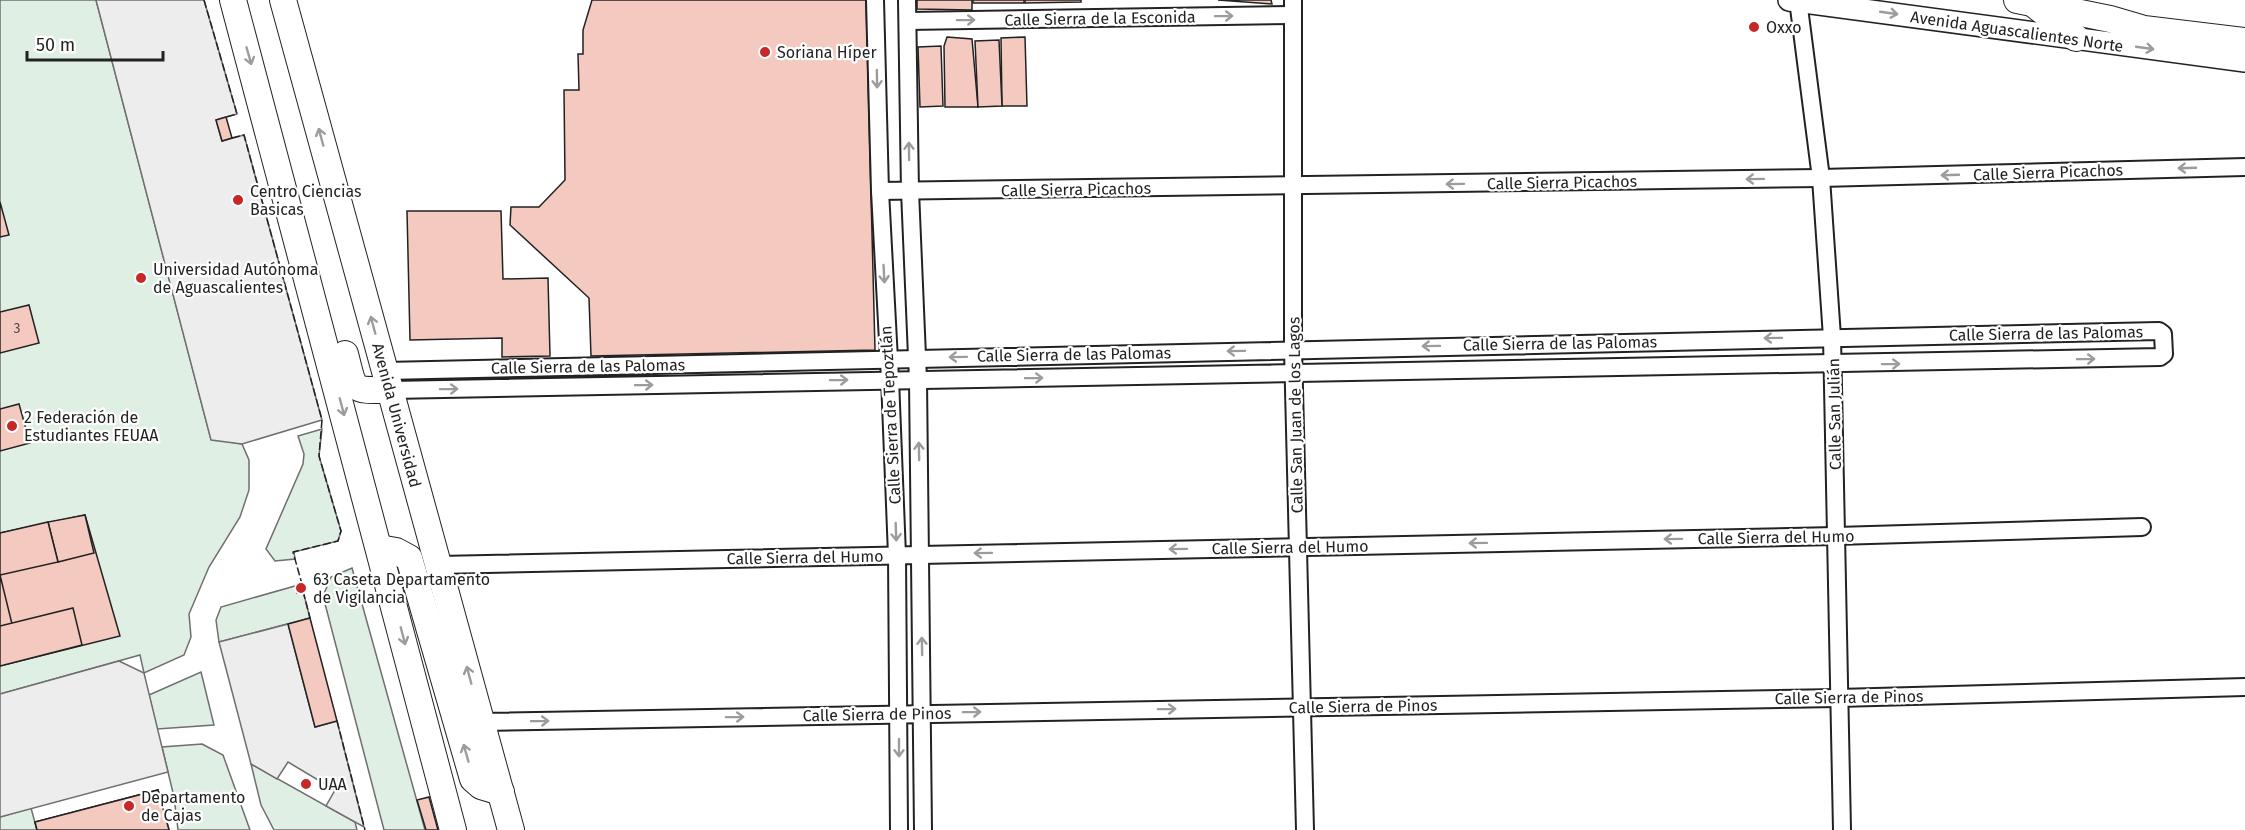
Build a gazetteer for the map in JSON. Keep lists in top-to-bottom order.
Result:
{
  "streets": {
    "main road": ["Avenida Aguascalientes Norte", "Avenida Universidad"],
    "street": [
      "Calle Sierra de la Esconida",
      "Calle Sierra Picachos",
      "Calle Sierra de las Palomas",
      "Calle San Julián",
      "Calle Sierra de Tepoztlán",
      "Calle San Juan de los Lagos",
      "Calle Sierra del Humo",
      "Calle Sierra de Pinos"
    ]
  },
  "crossings": [
    ["Calle Sierra de la Esconida", "Calle Sierra de Tepoztlán"],
    ["Calle Sierra de la Esconida", "Calle San Juan de los Lagos"],
    ["Avenida Aguascalientes Norte", "Calle San Julián"],
    ["Calle Sierra Picachos", "Calle San Julián"],
    ["Calle Sierra Picachos", "Calle Sierra de Tepoztlán"],
    ["Calle Sierra Picachos", "Calle San Juan de los Lagos"],
    ["Calle Sierra de las Palomas", "Calle San Julián"],
    ["Calle Sierra de las Palomas", "Avenida Universidad"],
    ["Calle Sierra de las Palomas", "Calle Sierra de Tepoztlán"],
    ["Calle Sierra de las Palomas", "Calle San Juan de los Lagos"],
    ["Calle San Julián", "Calle Sierra del Humo"],
    ["Calle San Julián", "Calle Sierra de Pinos"],
    ["Avenida Universidad", "Calle Sierra del Humo"],
    ["Avenida Universidad", "Calle Sierra de Pinos"],
    ["Calle Sierra de Tepoztlán", "Calle Sierra del Humo"],
    ["Calle Sierra de Tepoztlán", "Calle Sierra de Pinos"],
    ["Calle San Juan de los Lagos", "Calle Sierra del Humo"],
    ["Calle San Juan de los Lagos", "Calle Sierra de Pinos"]
  ],
  "one_way": [
    "Calle Sierra de la Esconida",
    "Avenida Aguascalientes Norte",
    "Calle Sierra Picachos",
    "Calle Sierra del Humo",
    "Calle Sierra de Pinos"
  ],
  "places": [
    "Oxxo",
    "Soriana Híper",
    "Centro Ciencias Basicas",
    "Universidad Autónoma de Aguascalientes",
    "2 Federación de Estudiantes FEUAA",
    "63 Caseta Departamento de Vigilancia",
    "UAA",
    "Departamento de Cajas"
  ],
  "house_numbers": ["3"],
  "scale_bar": "50 m"
}
